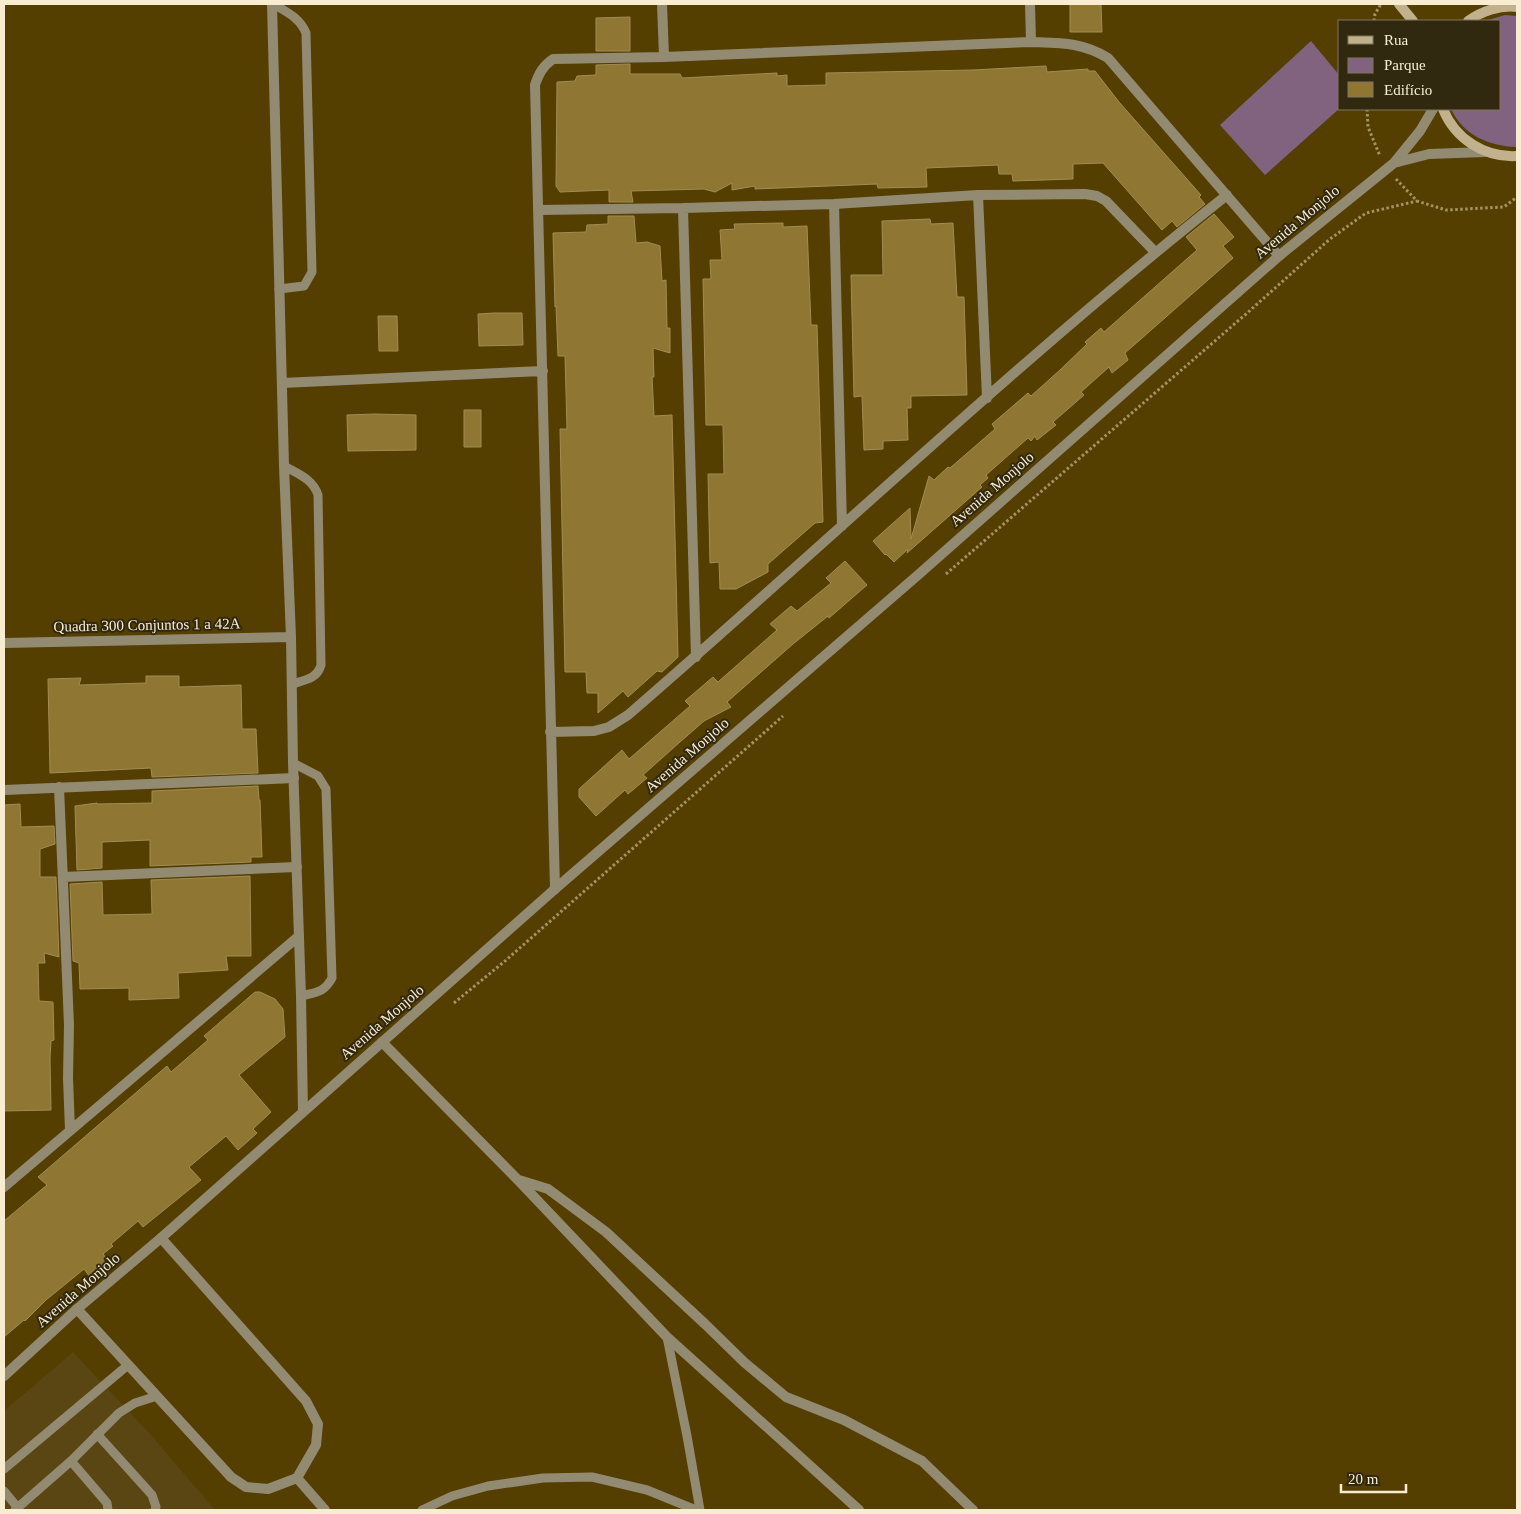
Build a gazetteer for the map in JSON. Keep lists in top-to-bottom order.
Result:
{
  "streets": {
    "street": ["Avenida Monjolo", "Quadra 300 Conjuntos 1 a 42A"]
  },
  "legend": ["Rua", "Parque", "Edifício"],
  "scale_bar": "20 m"
}
